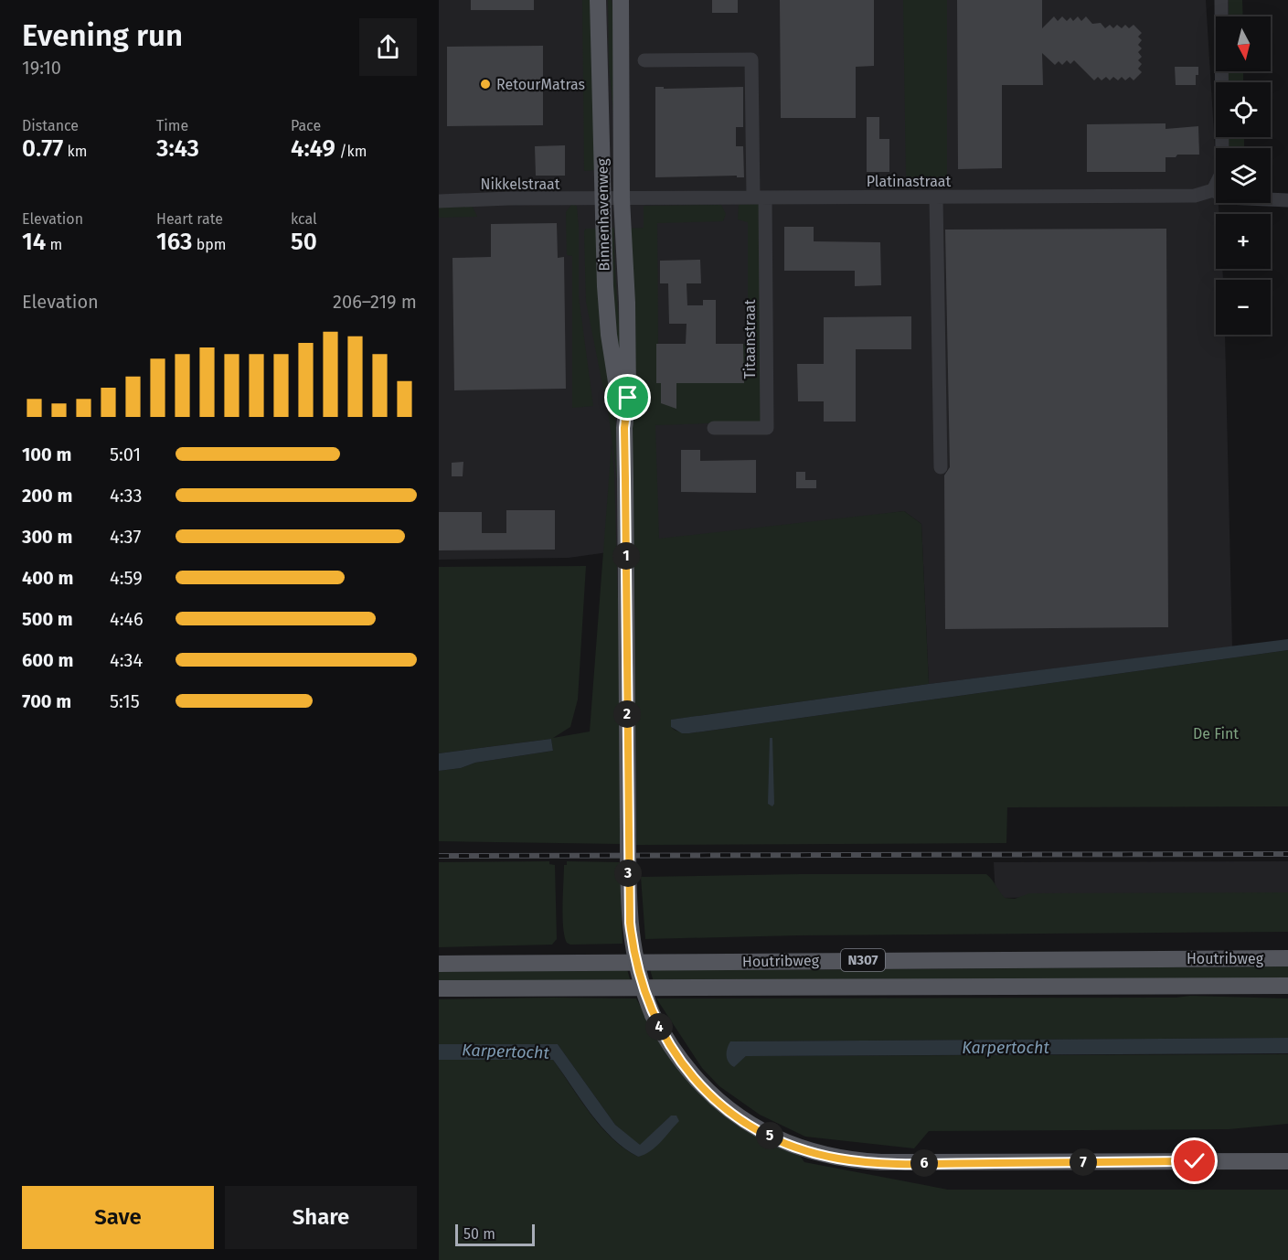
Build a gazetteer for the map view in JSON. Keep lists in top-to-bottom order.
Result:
{
  "streets": {
    "main road": ["Binnenhavenweg", "Houtribweg", "N307"],
    "street": ["Platinastraat", "Nikkelstraat", "Titaanstraat"]
  },
  "crossings": [
    ["Platinastraat", "Nikkelstraat"],
    ["Platinastraat", "Binnenhavenweg"],
    ["Platinastraat", "Titaanstraat"],
    ["Nikkelstraat", "Binnenhavenweg"]
  ],
  "water": ["Karpertocht"],
  "parks": ["De Fint"],
  "places": ["RetourMatras"],
  "scale_bar": "50 m",
  "north": "bottom",
  "page": {
    "heading": ["Evening run", "19:10"],
    "map_buttons": ["+", "−"],
    "stats": [
      ["Distance", "0.77 km"],
      ["Time", "3:43"],
      ["Pace", "4:49 /km"],
      ["Elevation", "14 m"],
      ["Heart rate", "163 bpm"],
      ["kcal", "50"]
    ],
    "chart": ["Elevation", "206–219 m"],
    "list": [
      {
        "name": "100 m",
        "note": "5:01"
      },
      {
        "name": "200 m",
        "note": "4:33"
      },
      {
        "name": "300 m",
        "note": "4:37"
      },
      {
        "name": "400 m",
        "note": "4:59"
      },
      {
        "name": "500 m",
        "note": "4:46"
      },
      {
        "name": "600 m",
        "note": "4:34"
      },
      {
        "name": "700 m",
        "note": "5:15"
      }
    ],
    "pins": [
      "1",
      "2",
      "3",
      "4",
      "5",
      "7",
      "6"
    ],
    "buttons": ["Save", "Share"],
    "scale": "50 m"
  }
}
